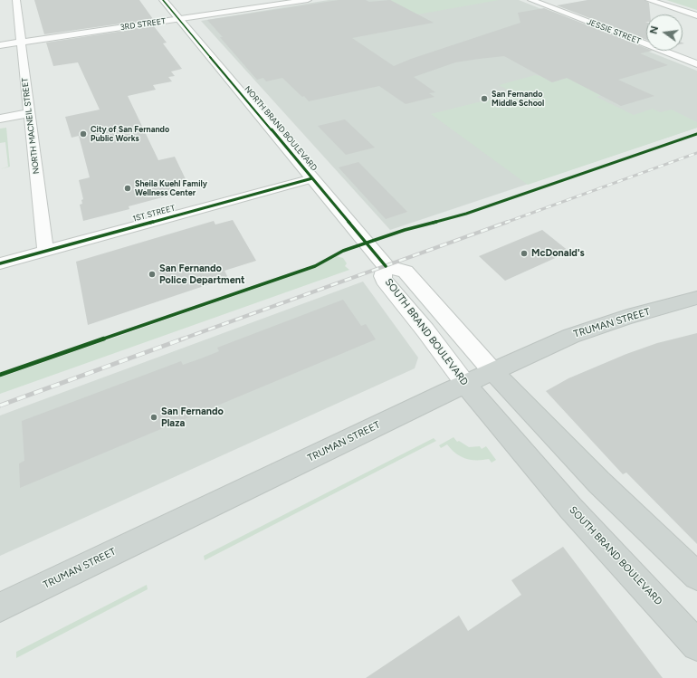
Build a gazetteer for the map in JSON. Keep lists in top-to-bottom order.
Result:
{
  "streets": {
    "main road": ["TRUMAN STREET", "SOUTH BRAND BOULEVARD"],
    "street": [
      "3RD STREET",
      "JESSIE STREET",
      "NORTH MACNEIL STREET",
      "NORTH BRAND BOULEVARD",
      "1ST STREET"
    ]
  },
  "crossings": [
    ["3RD STREET", "NORTH MACNEIL STREET"],
    ["3RD STREET", "NORTH BRAND BOULEVARD"],
    ["NORTH MACNEIL STREET", "1ST STREET"],
    ["NORTH BRAND BOULEVARD", "1ST STREET"],
    ["NORTH BRAND BOULEVARD", "SOUTH BRAND BOULEVARD"],
    ["TRUMAN STREET", "SOUTH BRAND BOULEVARD"]
  ],
  "places": [
    "San Fernando Middle School",
    "City of San Fernando Public Works",
    "Sheila Kuehl Family Wellness Center",
    "McDonald's",
    "San Fernando Police Department",
    "San Fernando Plaza"
  ],
  "north": "left"
}
